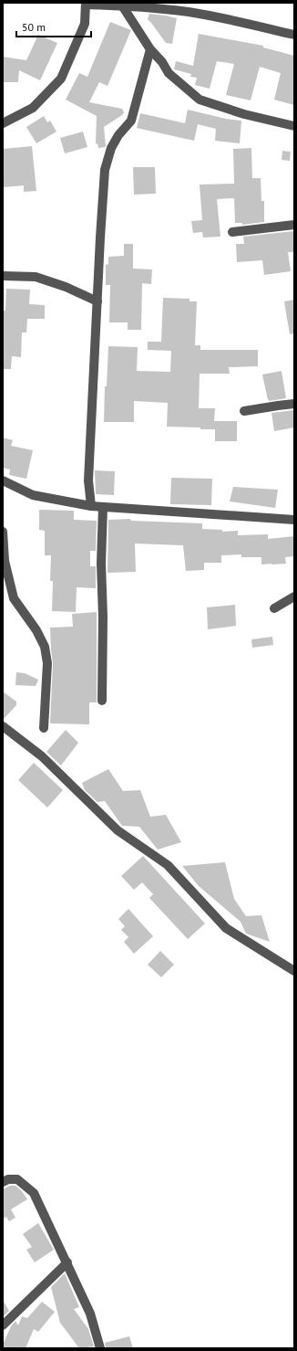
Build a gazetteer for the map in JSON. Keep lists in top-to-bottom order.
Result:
{
  "scale_bar": "50 m"
}
